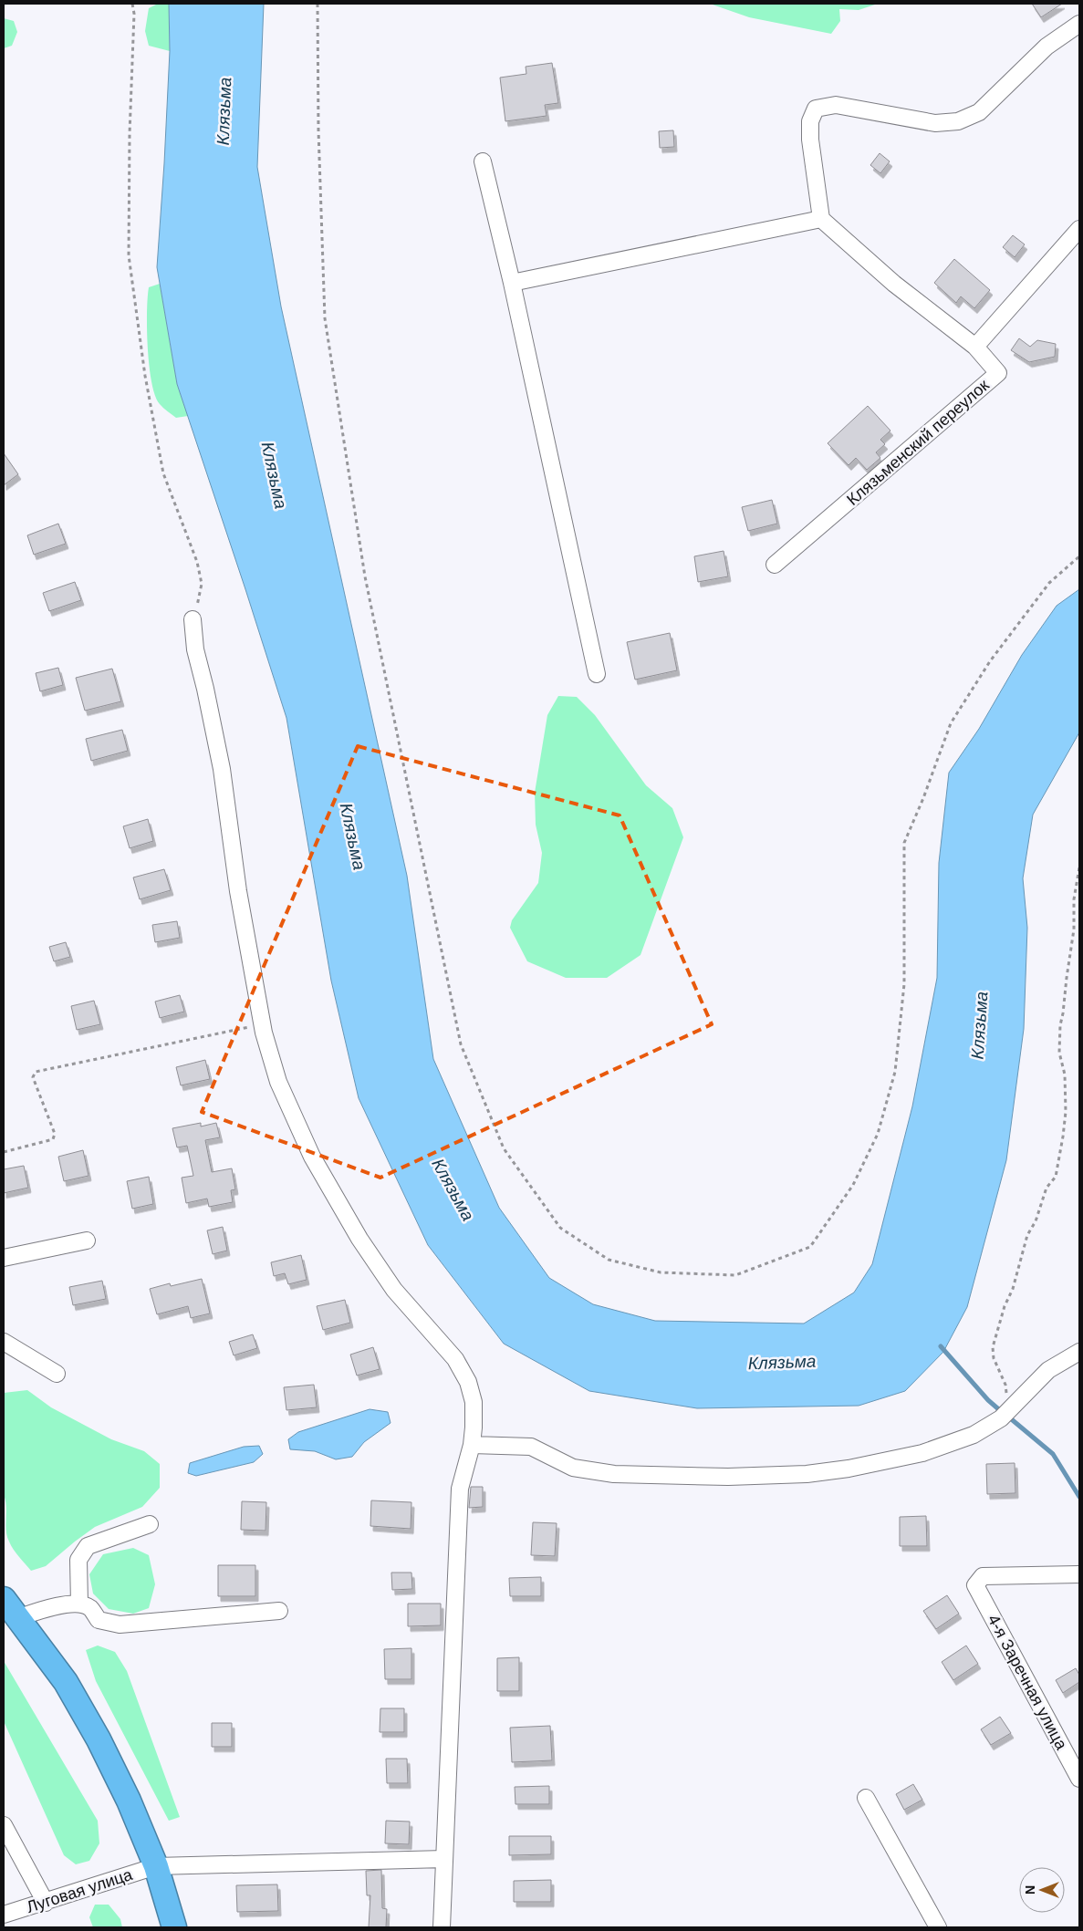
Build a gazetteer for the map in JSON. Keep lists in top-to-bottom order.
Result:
{
  "streets": {
    "street": ["Клязьменский переулок", "4-я Заречная улица", "Луговая улица"]
  },
  "water": ["Клязьма"],
  "north": "left"
}
